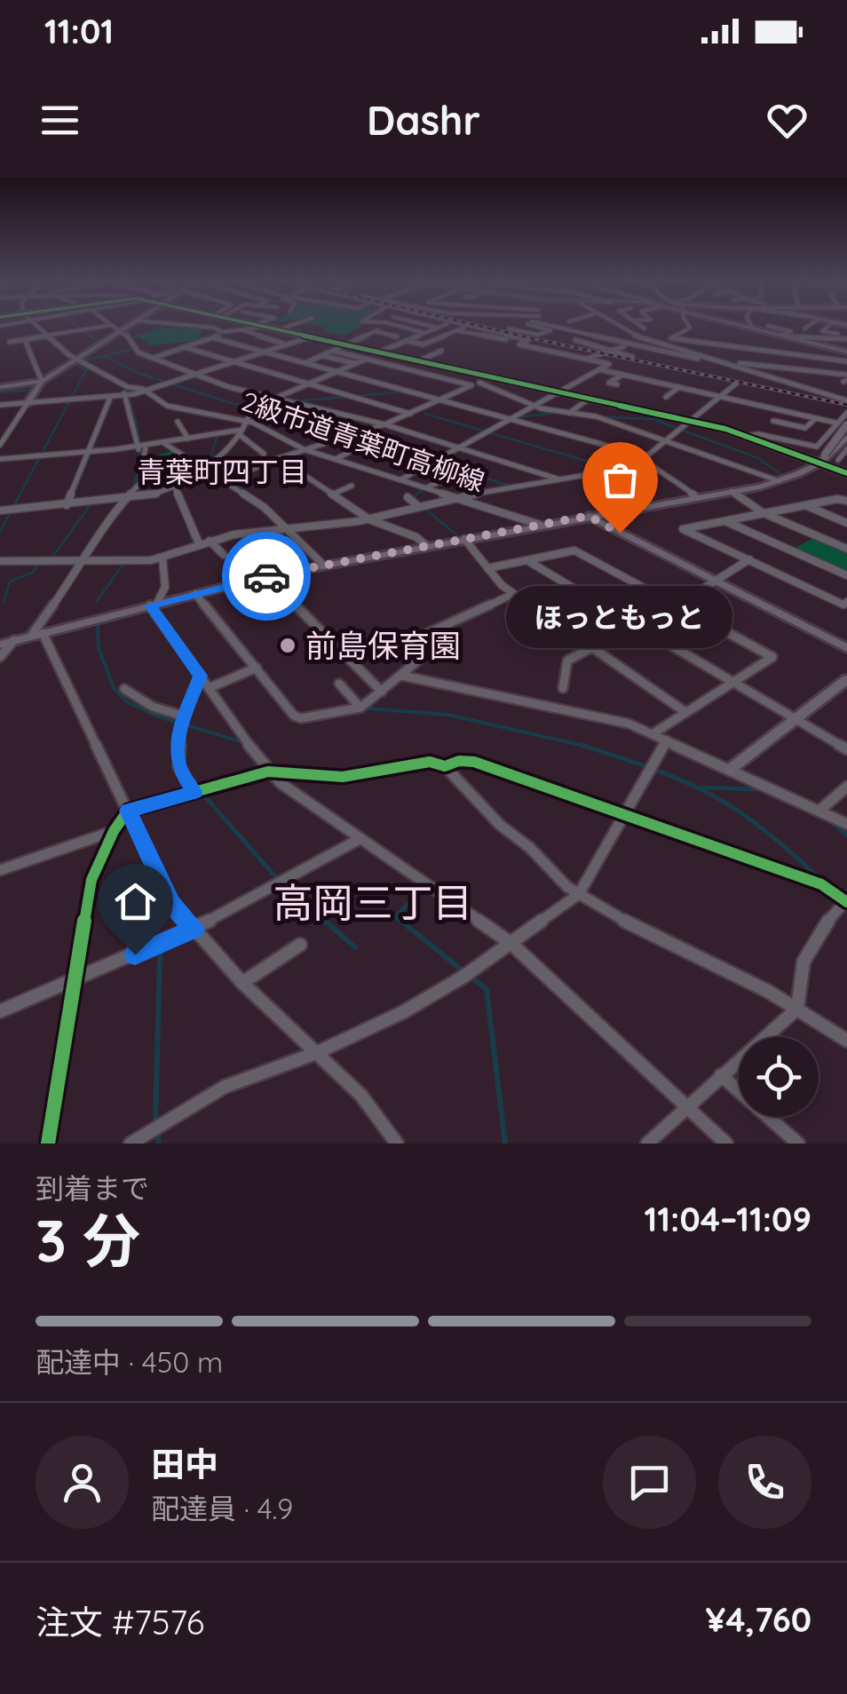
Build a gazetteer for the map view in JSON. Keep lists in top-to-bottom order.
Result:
{
  "streets": {
    "street": ["2級市道青葉町高柳線"]
  },
  "districts": ["青葉町四丁目", "高岡三丁目"],
  "places": ["ほっともっと", "前島保育園"],
  "page": {
    "status": "11:01",
    "header": "Dashr",
    "bubble": "ほっともっと",
    "heading": ["3 分", "到着まで", "11:04–11:09"],
    "panel": [
      "田中",
      "配達員 · 4.9",
      "注文 #7576",
      "¥4,760"
    ],
    "bar": "配達中 · 450 m"
  }
}
